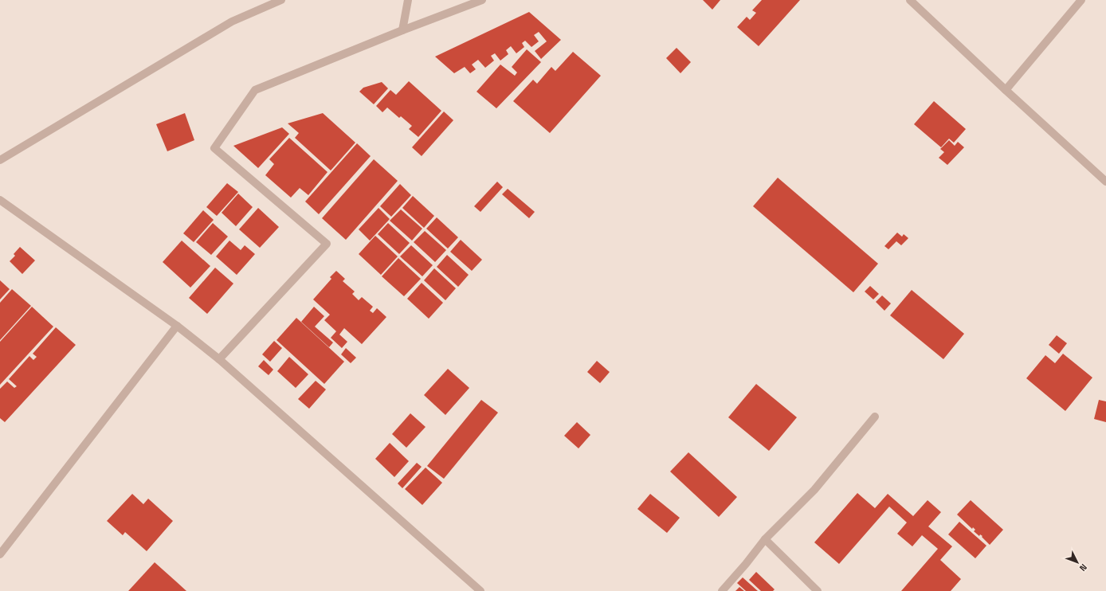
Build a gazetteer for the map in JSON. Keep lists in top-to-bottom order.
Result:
{
  "north": "bottom right"
}
